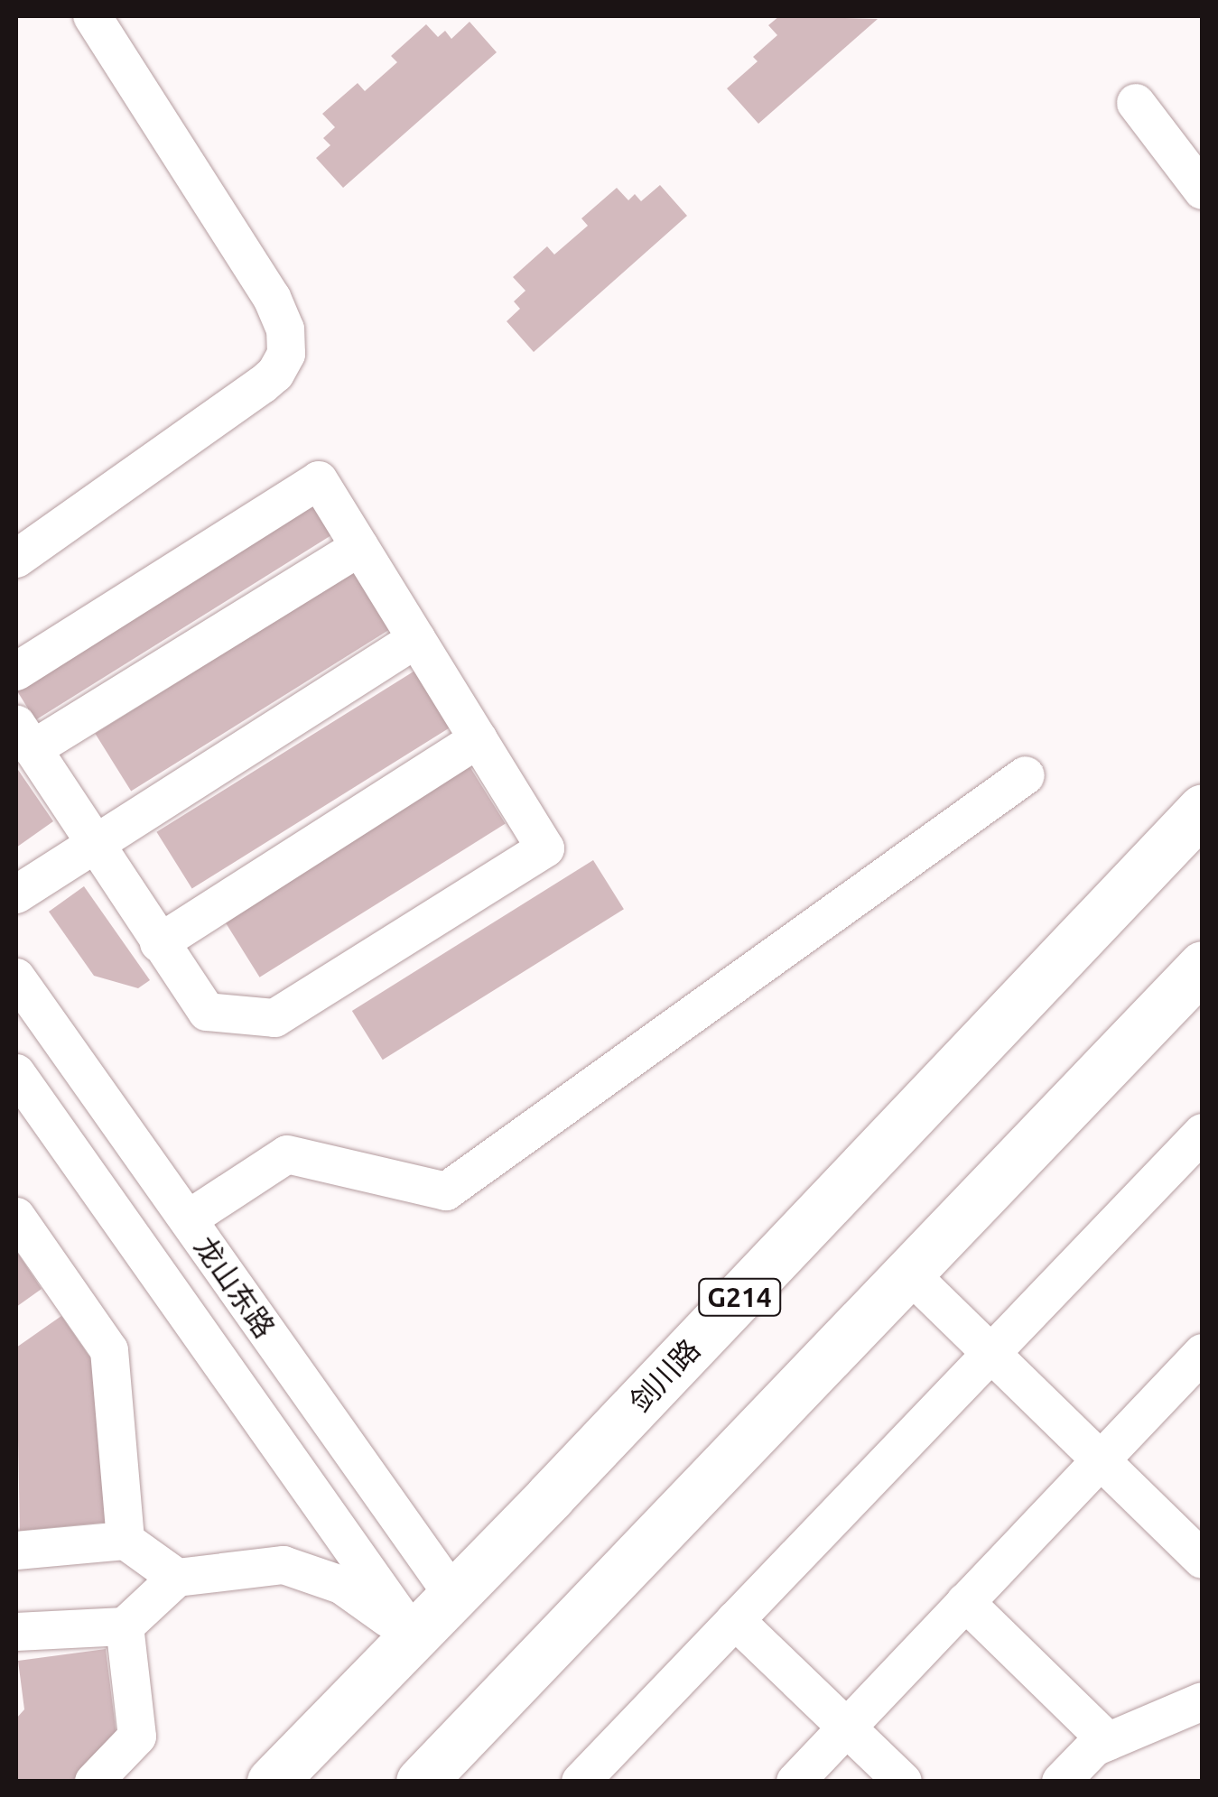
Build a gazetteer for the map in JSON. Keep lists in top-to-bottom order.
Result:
{
  "streets": {
    "highway": ["G214", "剑川路"],
    "street": ["龙山东路"]
  },
  "crossings": [
    ["龙山东路", "剑川路"]
  ]
}
